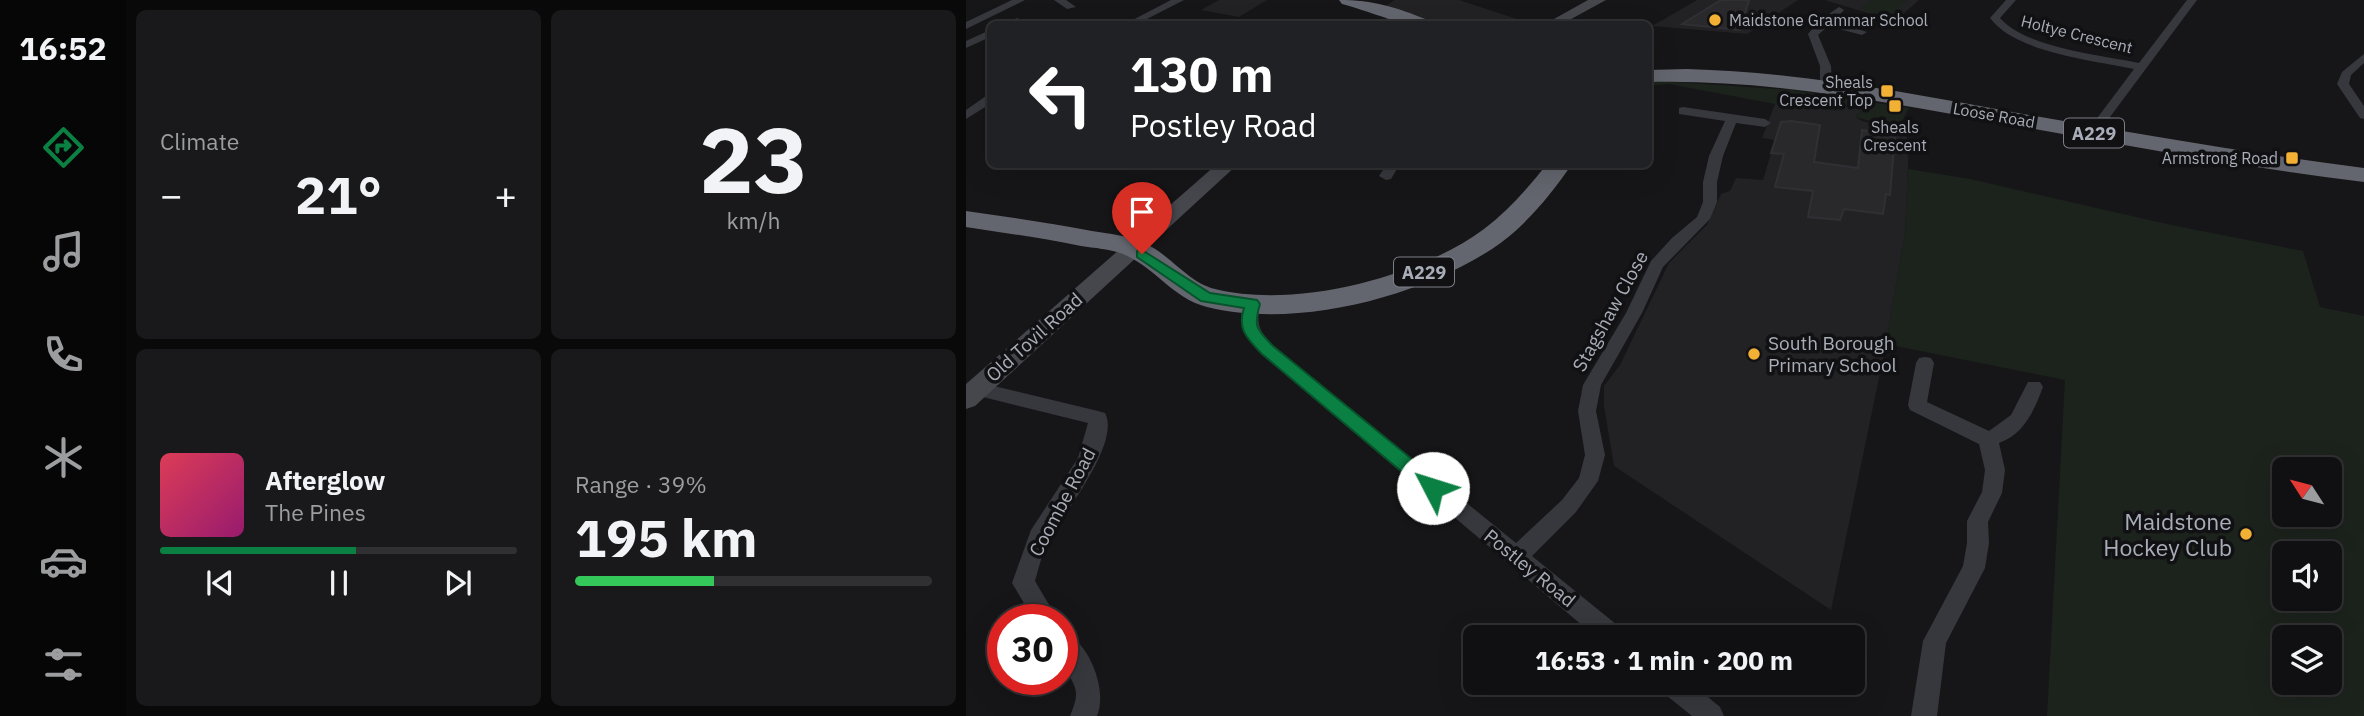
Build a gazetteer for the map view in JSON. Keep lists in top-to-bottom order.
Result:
{
  "streets": {
    "highway": ["Loose Road", "A229"],
    "street": [
      "Holtye Crescent",
      "Stagshaw Close",
      "Old Tovil Road",
      "Coombe Road",
      "Postley Road"
    ]
  },
  "crossings": [
    ["A229", "Old Tovil Road"],
    ["A229", "Postley Road"],
    ["Stagshaw Close", "Postley Road"],
    ["Old Tovil Road", "Coombe Road"]
  ],
  "places": {
    "other": ["Maidstone Grammar School", "South Borough Primary School", "Maidstone Hockey Club"],
    "transit": ["Sheals Crescent Top", "Sheals Crescent", "Armstrong Road"]
  },
  "north": "top left",
  "page": {
    "tabs": "16:52",
    "tile": [
      "Climate",
      ["23", "km/h"],
      ["Range · 39%", "195 km"]
    ],
    "turn": ["130 m", "Postley Road"],
    "heat": ["−", "21°", "+"],
    "song": ["Afterglow", "The Pines"],
    "limit": "30",
    "trip": "16:53 · 1 min · 200 m"
  }
}
